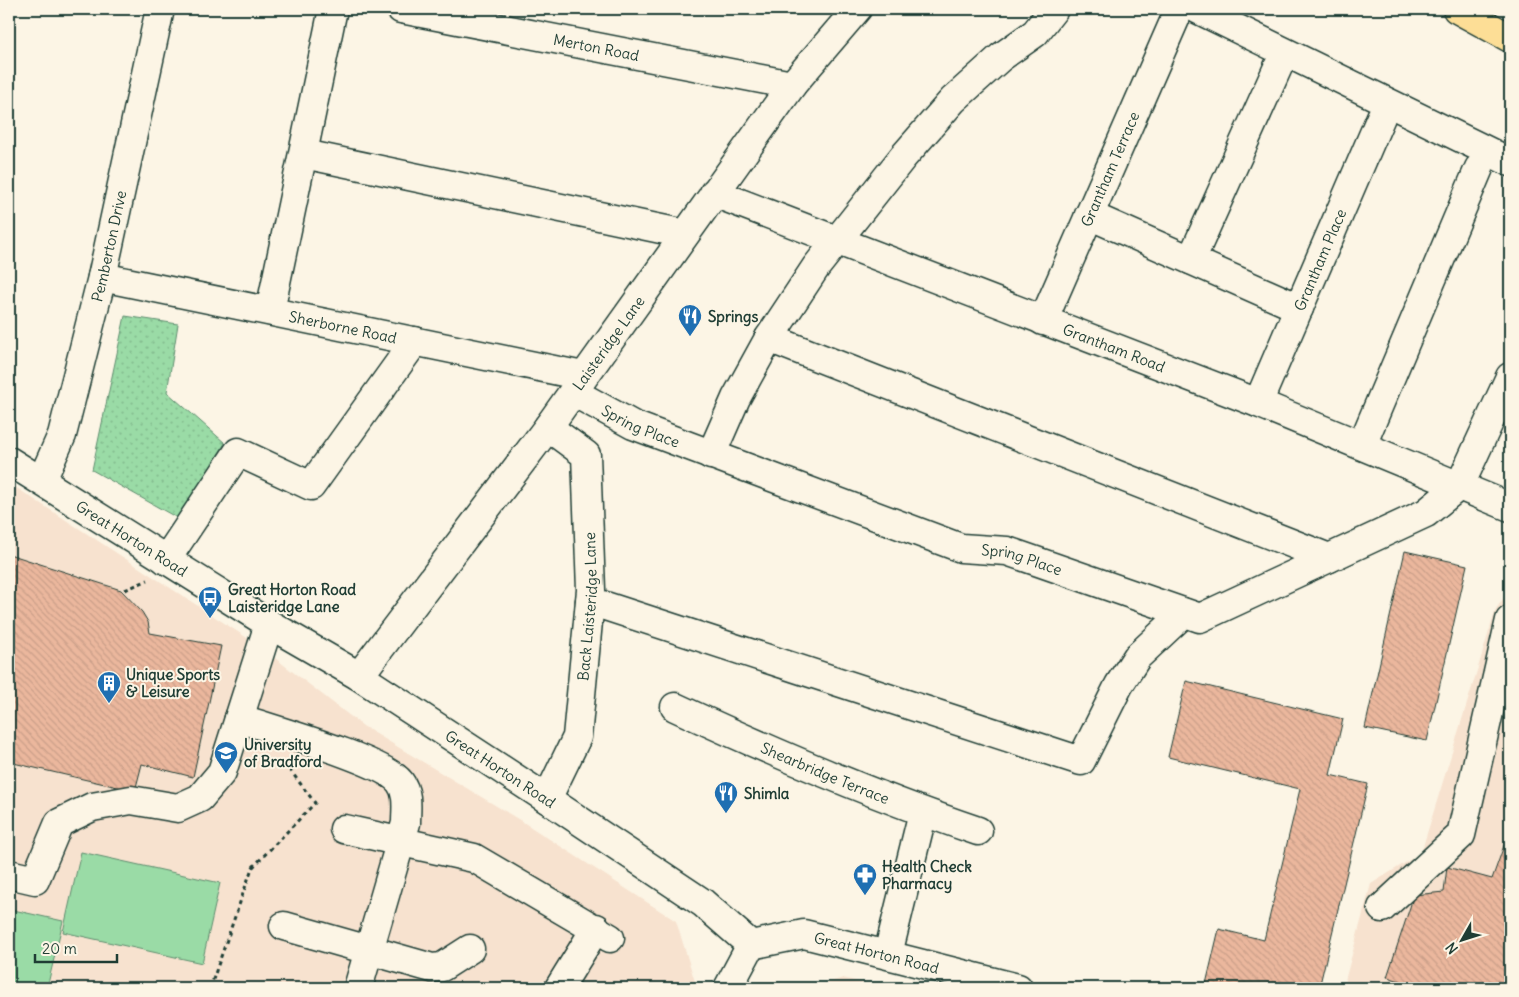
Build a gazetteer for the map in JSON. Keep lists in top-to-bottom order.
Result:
{
  "streets": {
    "street": [
      "Merton Road",
      "Grantham Terrace",
      "Pemberton Drive",
      "Grantham Place",
      "Sherborne Road",
      "Laisteridge Lane",
      "Grantham Road",
      "Spring Place",
      "Great Horton Road",
      "Back Laisteridge Lane",
      "Shearbridge Terrace"
    ]
  },
  "crossings": [
    ["Merton Road", "Laisteridge Lane"],
    ["Grantham Terrace", "Grantham Road"],
    ["Pemberton Drive", "Sherborne Road"],
    ["Pemberton Drive", "Great Horton Road"],
    ["Grantham Place", "Grantham Road"],
    ["Sherborne Road", "Laisteridge Lane"],
    ["Sherborne Road", "Spring Place"],
    ["Laisteridge Lane", "Grantham Road"],
    ["Laisteridge Lane", "Spring Place"],
    ["Laisteridge Lane", "Great Horton Road"],
    ["Laisteridge Lane", "Back Laisteridge Lane"],
    ["Grantham Road", "Spring Place"],
    ["Great Horton Road", "Back Laisteridge Lane"]
  ],
  "places": {
    "restaurant": ["Springs", "Shimla"],
    "bus stop": ["Great Horton Road Laisteridge Lane"],
    "building": ["Unique Sports & Leisure"],
    "school or university": ["University of Bradford"],
    "pharmacy": ["Health Check Pharmacy"]
  },
  "scale_bar": "20 m",
  "north": "bottom left"
}
